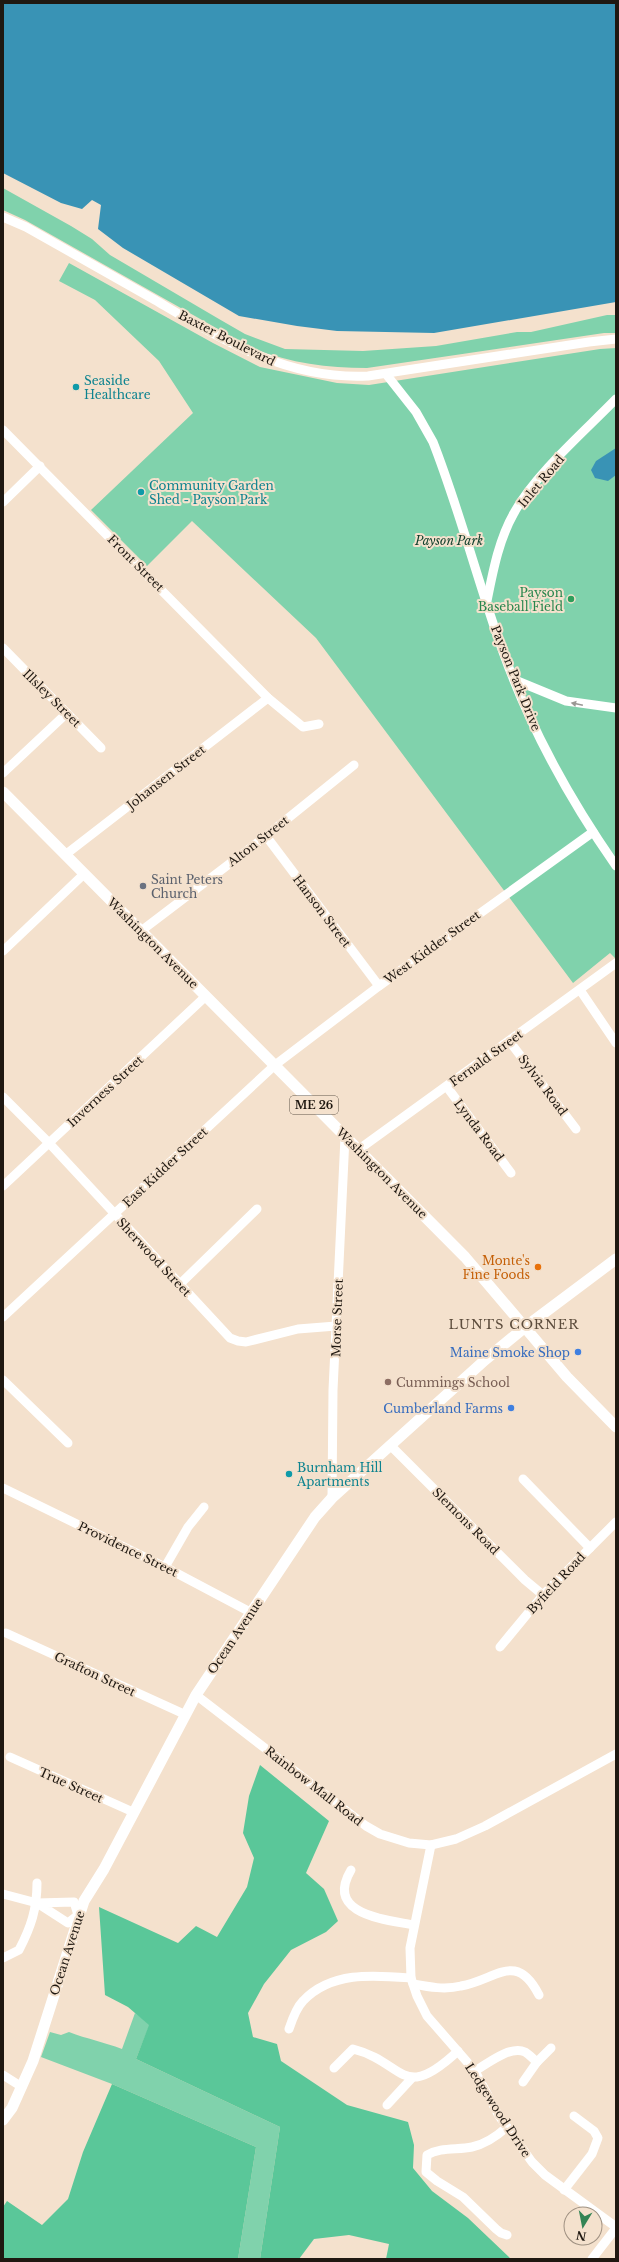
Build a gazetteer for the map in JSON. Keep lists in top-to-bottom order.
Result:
{
  "streets": {
    "main road": ["Washington Avenue", "ME 26", "Ocean Avenue"],
    "street": [
      "Baxter Boulevard",
      "Inlet Road",
      "Front Street",
      "Payson Park Drive",
      "Illsley Street",
      "Johansen Street",
      "Alton Street",
      "Hanson Street",
      "West Kidder Street",
      "Fernald Street",
      "Sylvia Road",
      "Inverness Street",
      "Lynda Road",
      "East Kidder Street",
      "Sherwood Street",
      "Morse Street",
      "Slemons Road",
      "Providence Street",
      "Byfield Road",
      "Grafton Street",
      "True Street",
      "Rainbow Mall Road",
      "Ledgewood Drive"
    ]
  },
  "crossings": [
    ["Baxter Boulevard", "Payson Park Drive"],
    ["Inlet Road", "Payson Park Drive"],
    ["Front Street", "Johansen Street"],
    ["Payson Park Drive", "West Kidder Street"],
    ["Johansen Street", "Washington Avenue"],
    ["Alton Street", "Hanson Street"],
    ["Alton Street", "Washington Avenue"],
    ["Hanson Street", "West Kidder Street"],
    ["Washington Avenue", "West Kidder Street"],
    ["Washington Avenue", "Fernald Street"],
    ["Washington Avenue", "Inverness Street"],
    ["Washington Avenue", "East Kidder Street"],
    ["Washington Avenue", "Morse Street"],
    ["Washington Avenue", "Ocean Avenue"],
    ["West Kidder Street", "East Kidder Street"],
    ["Fernald Street", "Sylvia Road"],
    ["Fernald Street", "Lynda Road"],
    ["Inverness Street", "Sherwood Street"],
    ["East Kidder Street", "Sherwood Street"],
    ["Sherwood Street", "Morse Street"],
    ["Morse Street", "Ocean Avenue"],
    ["Slemons Road", "Byfield Road"],
    ["Slemons Road", "Ocean Avenue"],
    ["Providence Street", "Ocean Avenue"],
    ["Ocean Avenue", "Grafton Street"],
    ["Ocean Avenue", "True Street"],
    ["Ocean Avenue", "Rainbow Mall Road"],
    ["Rainbow Mall Road", "Ledgewood Drive"]
  ],
  "districts": ["LUNTS CORNER"],
  "parks": ["Payson Park"],
  "places": [
    "Seaside Healthcare",
    "Community Garden Shed - Payson Park",
    "Payson Baseball Field",
    "Saint Peters Church",
    "Monte's Fine Foods",
    "Maine Smoke Shop",
    "Cummings School",
    "Cumberland Farms",
    "Burnham Hill Apartments"
  ],
  "north": "bottom"
}
